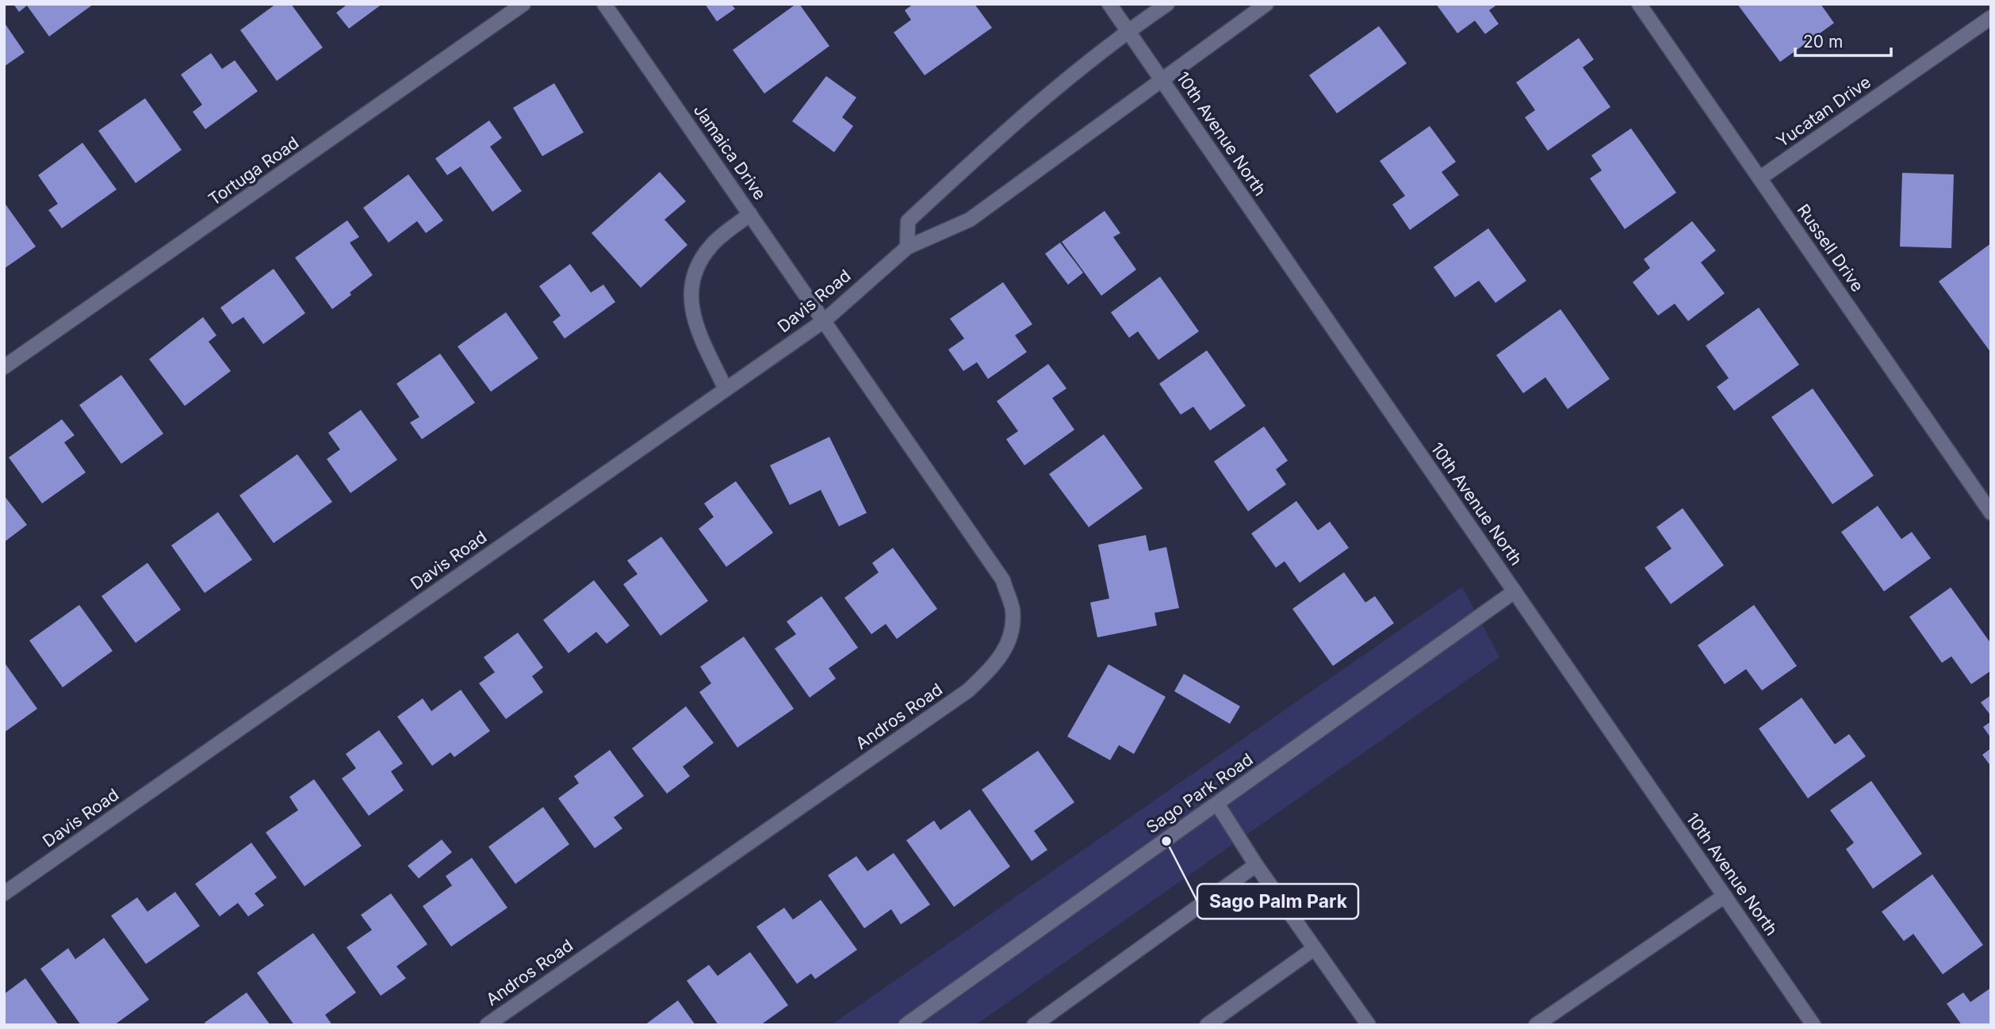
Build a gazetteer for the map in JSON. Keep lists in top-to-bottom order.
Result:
{
  "streets": {
    "street": [
      "Yucatan Drive",
      "10th Avenue North",
      "Jamaica Drive",
      "Tortuga Road",
      "Russell Drive",
      "Davis Road",
      "Andros Road",
      "Sago Park Road"
    ]
  },
  "crossings": [
    ["Yucatan Drive", "Russell Drive"],
    ["10th Avenue North", "Davis Road"],
    ["10th Avenue North", "Sago Park Road"],
    ["Jamaica Drive", "Davis Road"],
    ["Jamaica Drive", "Andros Road"],
    ["Davis Road", "Andros Road"]
  ],
  "places": ["Sago Palm Park"],
  "scale_bar": "20 m"
}
